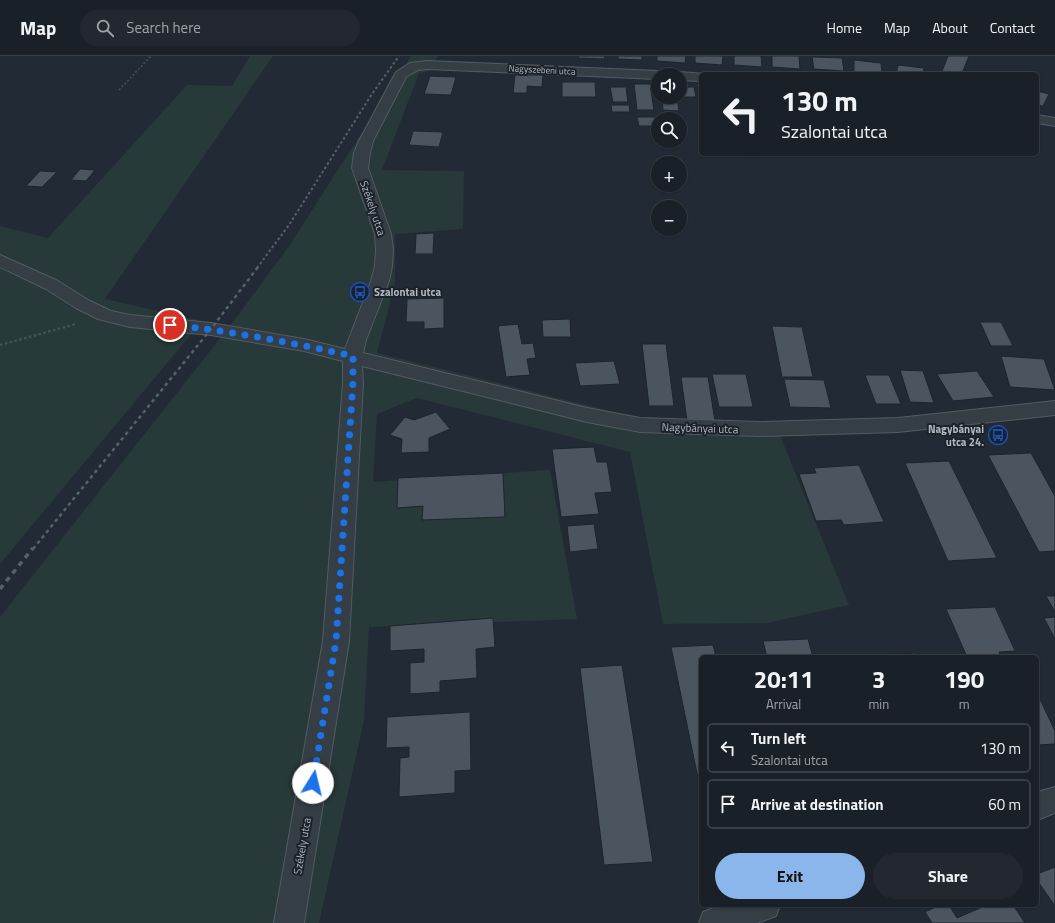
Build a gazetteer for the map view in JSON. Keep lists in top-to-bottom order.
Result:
{
  "streets": {
    "street": ["Nagyszebeni utca", "Székely utca", "Nagybányai utca"]
  },
  "crossings": [
    ["Nagyszebeni utca", "Székely utca"],
    ["Székely utca", "Nagybányai utca"]
  ],
  "places": {
    "bus stop": ["Szalontai utca", "Nagybányai utca 24."]
  },
  "page": {
    "header": "Map",
    "search": "Search here",
    "nav": [
      "Home",
      "Map",
      "About",
      "Contact"
    ],
    "map_buttons": ["+", "−"],
    "turn": ["130 m", "Szalontai utca"],
    "eta": [
      "20:11",
      "Arrival",
      "3",
      "min",
      "190",
      "m"
    ],
    "list": [
      {
        "name": "Turn left",
        "note": "Szalontai utca",
        "value": "130 m"
      },
      {
        "name": "Arrive at destination",
        "value": "60 m"
      }
    ],
    "buttons": ["Exit", "Share"]
  }
}
